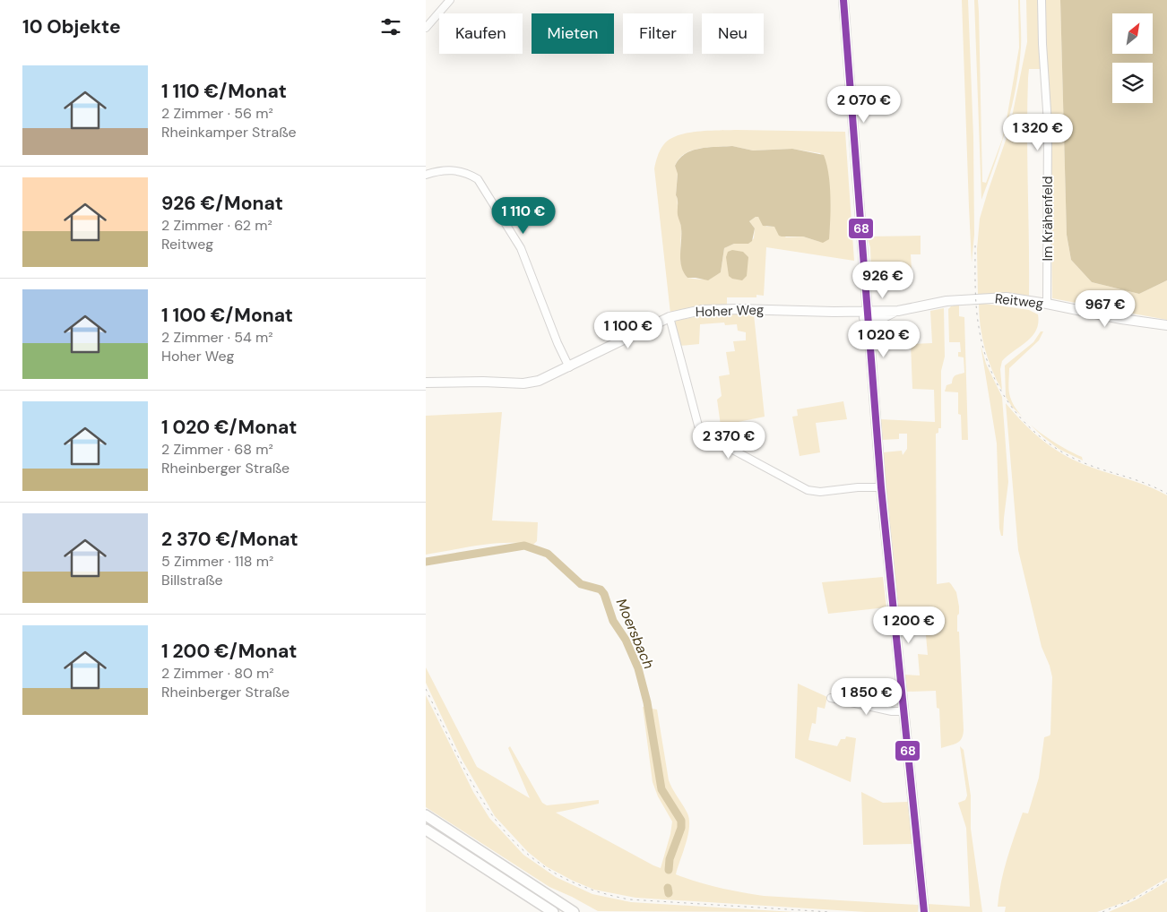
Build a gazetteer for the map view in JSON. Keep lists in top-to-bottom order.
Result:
{
  "streets": {
    "main road": ["Reitweg", "Hoher Weg"],
    "street": ["Im Krähenfeld"]
  },
  "crossings": [
    ["Im Krähenfeld", "Reitweg"],
    ["Reitweg", "Hoher Weg"]
  ],
  "water": ["Moersbach"],
  "lines": ["transit line 68"],
  "north": "top right",
  "page": {
    "heading": "10 Objekte",
    "chip": [
      "Kaufen",
      "Mieten",
      "Filter",
      "Neu"
    ],
    "list": [
      {
        "name": "1 110 €/Monat",
        "note": "2 Zimmer · 56 m² · Rheinkamper Straße"
      },
      {
        "name": "926 €/Monat",
        "note": "2 Zimmer · 62 m² · Reitweg"
      },
      {
        "name": "1 100 €/Monat",
        "note": "2 Zimmer · 54 m² · Hoher Weg"
      },
      {
        "name": "1 020 €/Monat",
        "note": "2 Zimmer · 68 m² · Rheinberger Straße"
      },
      {
        "name": "2 370 €/Monat",
        "note": "5 Zimmer · 118 m² · Billstraße"
      },
      {
        "name": "1 200 €/Monat",
        "note": "2 Zimmer · 80 m² · Rheinberger Straße"
      }
    ],
    "price": [
      "2 070 €",
      "1 320 €",
      "1 110 €",
      "926 €",
      "967 €",
      "1 100 €",
      "1 020 €",
      "2 370 €",
      "1 200 €",
      "1 850 €"
    ]
  }
}
